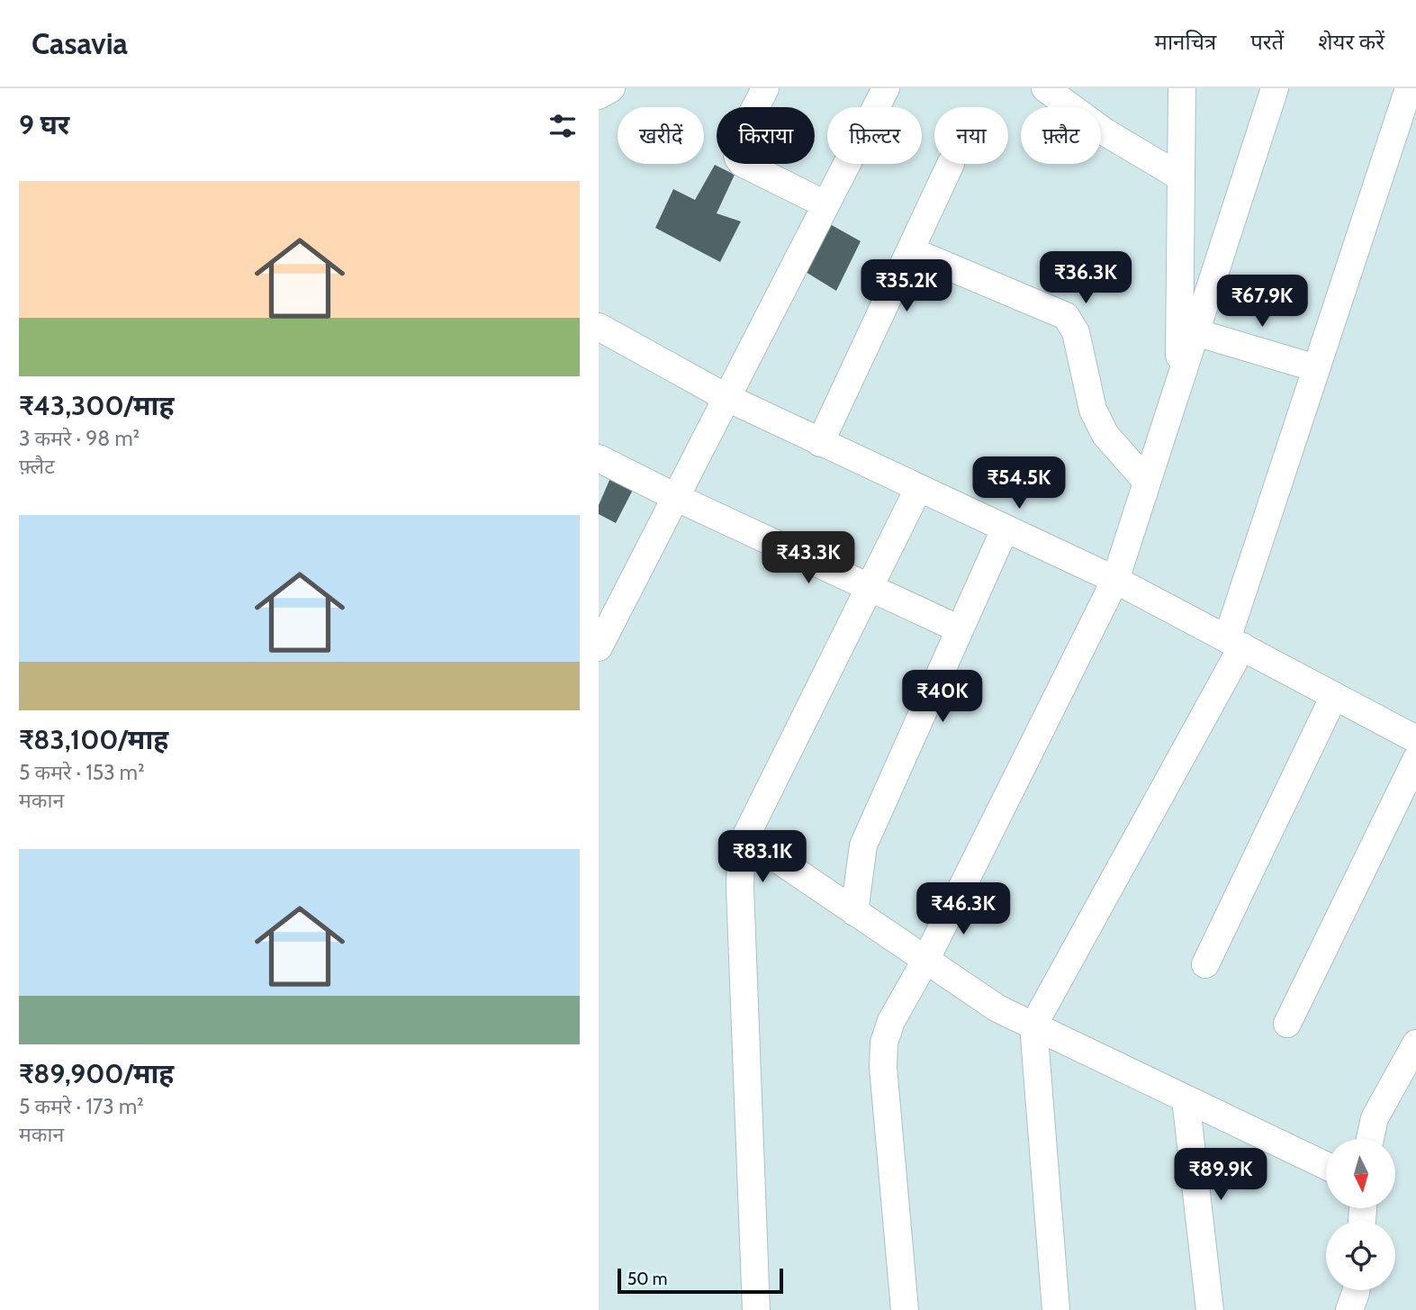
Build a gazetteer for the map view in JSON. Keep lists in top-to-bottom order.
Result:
{
  "scale_bar": "50 m",
  "north": "bottom",
  "page": {
    "header": "Casavia",
    "nav": ["मानचित्र", "परतें", "शेयर करें"],
    "heading": "9 घर",
    "chip": [
      "खरीदें",
      "किराया",
      "फ़िल्टर",
      "नया",
      "फ़्लैट"
    ],
    "list": [
      {
        "name": "₹43,300/माह",
        "note": "3 कमरे · 98 m² · फ़्लैट"
      },
      {
        "name": "₹83,100/माह",
        "note": "5 कमरे · 153 m² · मकान"
      },
      {
        "name": "₹89,900/माह",
        "note": "5 कमरे · 173 m² · मकान"
      }
    ],
    "price": [
      "₹36.3K",
      "₹35.2K",
      "₹67.9K",
      "₹54.5K",
      "₹43.3K",
      "₹40K",
      "₹83.1K",
      "₹46.3K",
      "₹89.9K"
    ],
    "scale": "50 m"
  }
}
